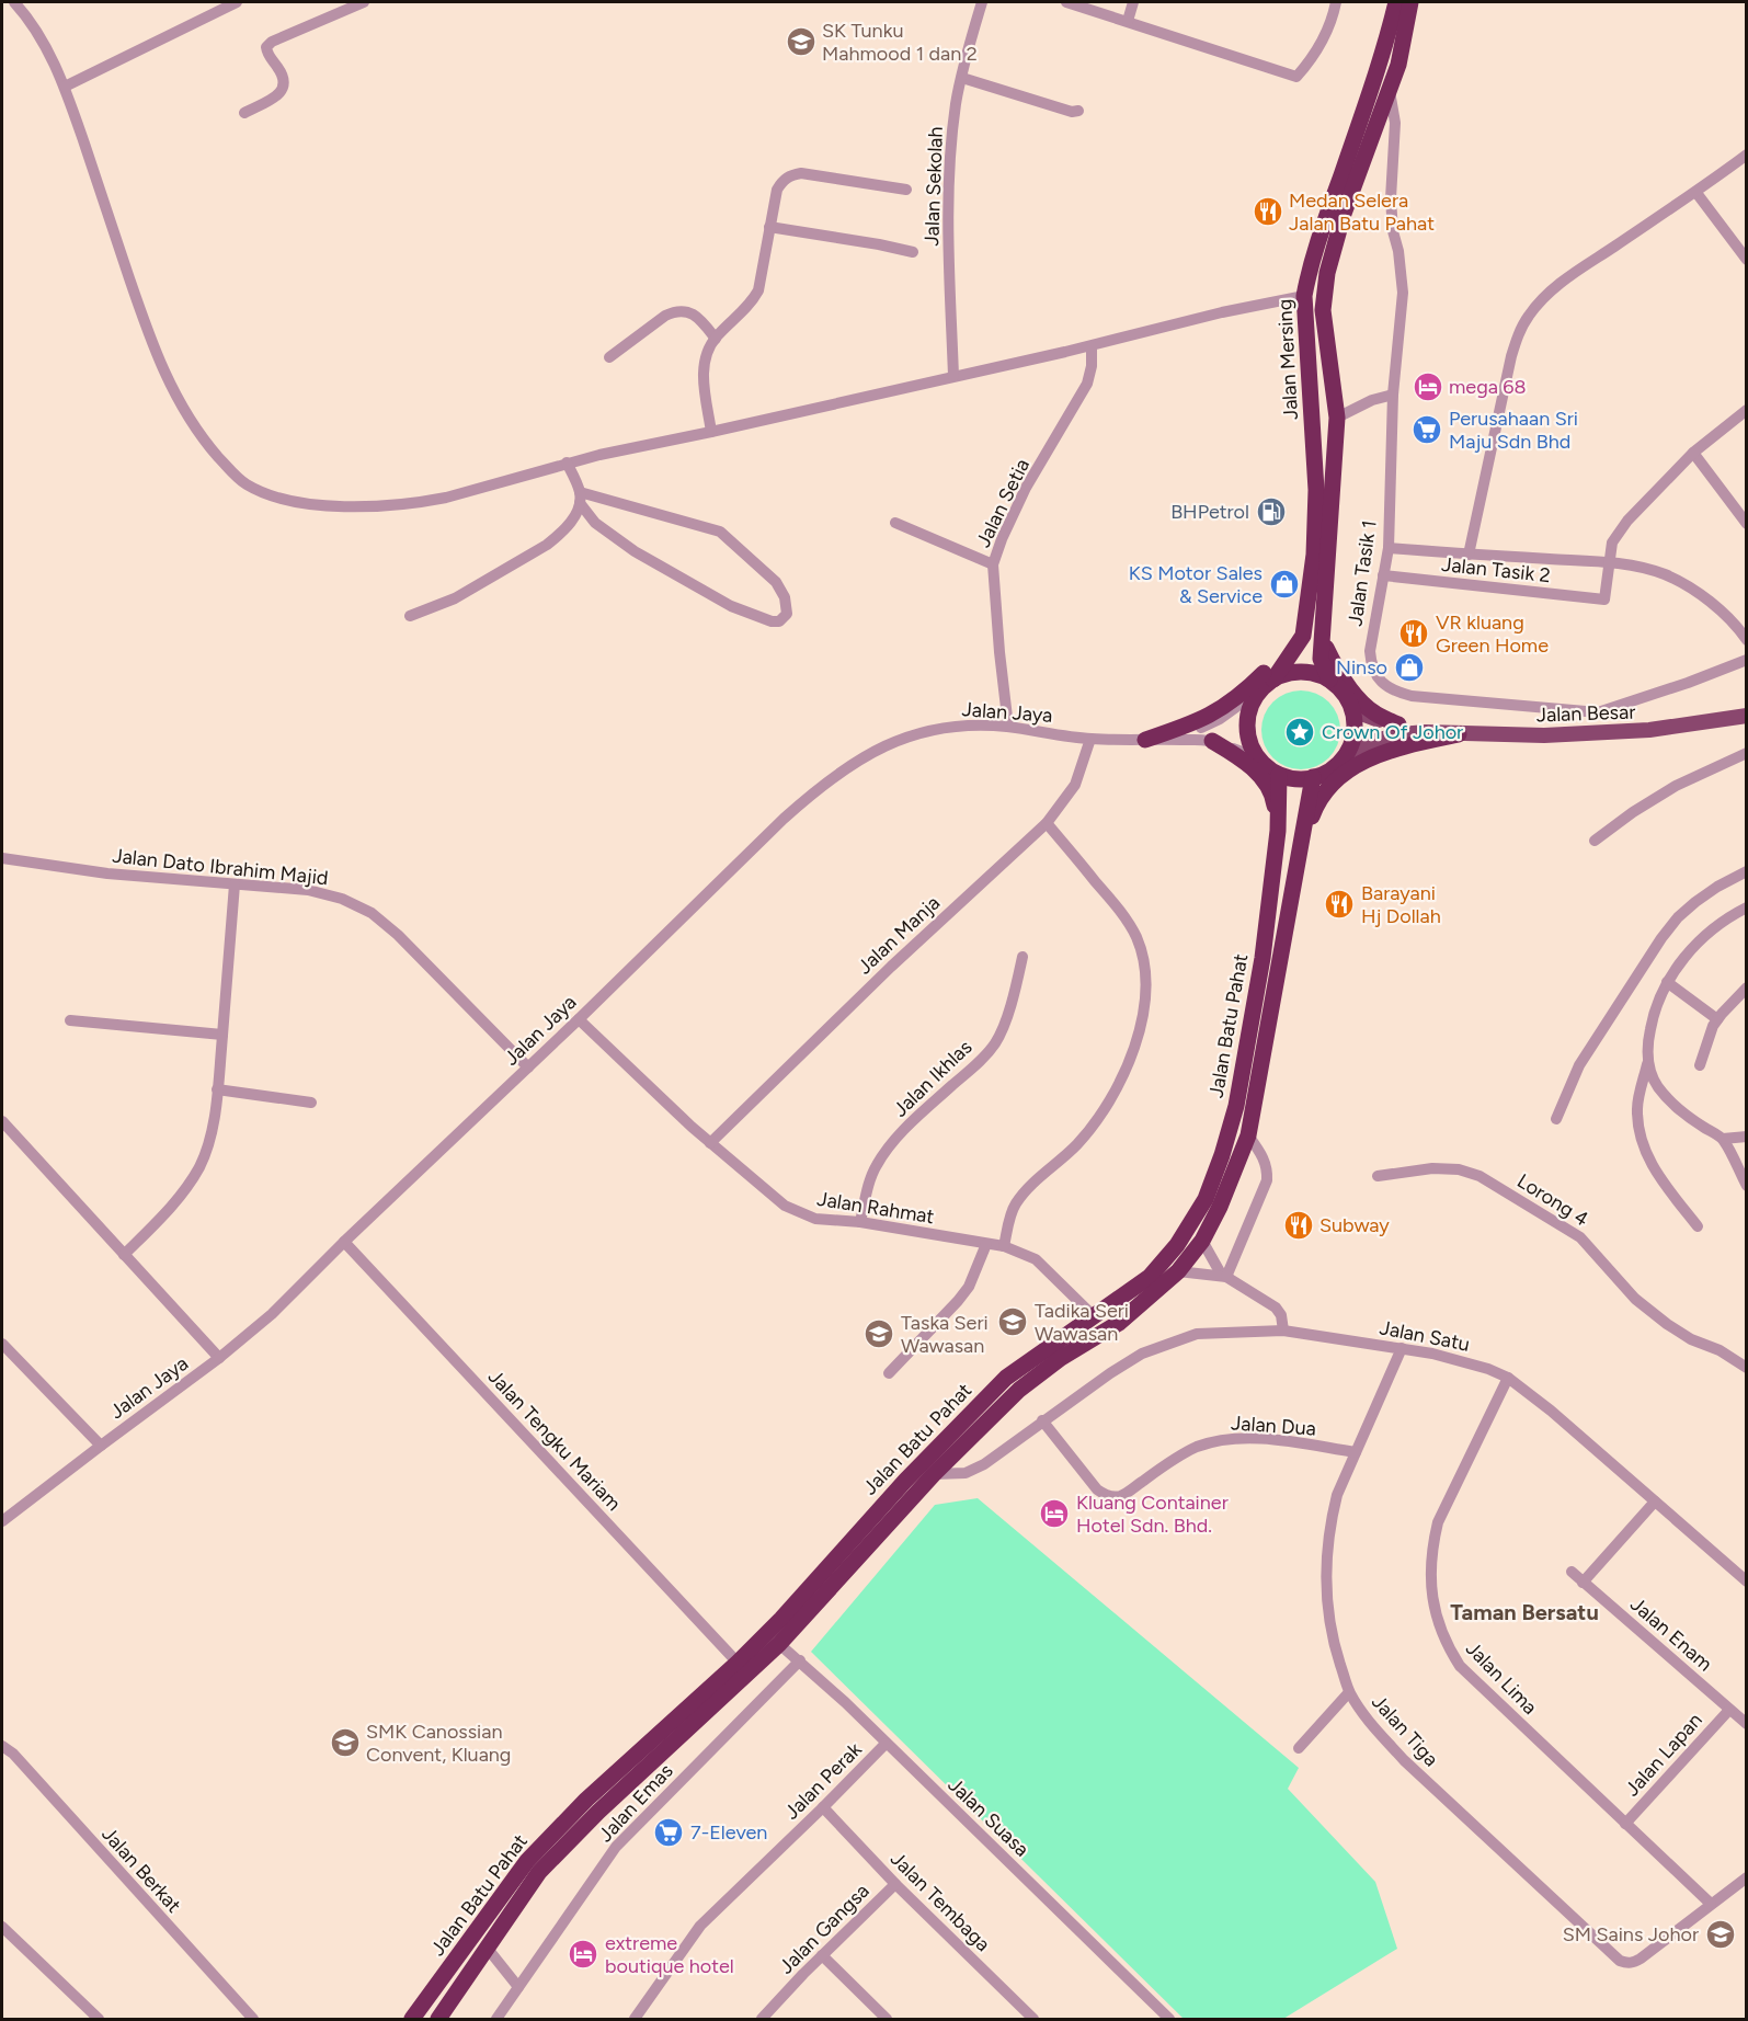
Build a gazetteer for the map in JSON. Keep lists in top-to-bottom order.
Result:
{
  "streets": {
    "highway": ["Jalan Mersing", "Jalan Batu Pahat"],
    "main road": ["Jalan Besar"],
    "street": [
      "Jalan Sekolah",
      "Jalan Setia",
      "Jalan Tasik 2",
      "Jalan Tasik 1",
      "Jalan Jaya",
      "Jalan Dato Ibrahim Majid",
      "Jalan Manja",
      "Jalan Ikhlas",
      "Lorong 4",
      "Jalan Rahmat",
      "Jalan Satu",
      "Jalan Dua",
      "Jalan Tengku Mariam",
      "Jalan Enam",
      "Jalan Lima",
      "Jalan Tiga",
      "Jalan Lapan",
      "Jalan Perak",
      "Jalan Emas",
      "Jalan Suasa",
      "Jalan Berkat",
      "Jalan Tembaga",
      "Jalan Gangsa"
    ]
  },
  "crossings": [
    ["Jalan Mersing", "Jalan Jaya"],
    ["Jalan Mersing", "Jalan Besar"],
    ["Jalan Mersing", "Jalan Batu Pahat"],
    ["Jalan Setia", "Jalan Jaya"],
    ["Jalan Tasik 2", "Jalan Tasik 1"],
    ["Jalan Jaya", "Jalan Besar"],
    ["Jalan Jaya", "Jalan Dato Ibrahim Majid"],
    ["Jalan Jaya", "Jalan Manja"],
    ["Jalan Jaya", "Jalan Batu Pahat"],
    ["Jalan Jaya", "Jalan Rahmat"],
    ["Jalan Jaya", "Jalan Tengku Mariam"],
    ["Jalan Besar", "Jalan Batu Pahat"],
    ["Jalan Manja", "Jalan Rahmat"],
    ["Jalan Batu Pahat", "Jalan Rahmat"],
    ["Jalan Batu Pahat", "Jalan Satu"],
    ["Jalan Batu Pahat", "Jalan Tengku Mariam"],
    ["Jalan Batu Pahat", "Jalan Suasa"],
    ["Jalan Ikhlas", "Jalan Rahmat"],
    ["Jalan Satu", "Jalan Dua"],
    ["Jalan Satu", "Jalan Lima"],
    ["Jalan Satu", "Jalan Tiga"],
    ["Jalan Dua", "Jalan Tiga"],
    ["Jalan Enam", "Jalan Lapan"],
    ["Jalan Lima", "Jalan Tiga"],
    ["Jalan Lima", "Jalan Lapan"],
    ["Jalan Perak", "Jalan Suasa"],
    ["Jalan Perak", "Jalan Tembaga"],
    ["Jalan Emas", "Jalan Suasa"],
    ["Jalan Tembaga", "Jalan Gangsa"]
  ],
  "districts": ["Taman Bersatu"],
  "places": {
    "school or university": [
      "SK Tunku Mahmood 1 dan 2",
      "Tadika Seri Wawasan",
      "Taska Seri Wawasan",
      "SMK Canossian Convent, Kluang",
      "SM Sains Johor"
    ],
    "restaurant": [
      "Medan Selera Jalan Batu Pahat",
      "VR kluang Green Home",
      "Barayani Hj Dollah",
      "Subway"
    ],
    "hotel": ["mega 68", "Kluang Container Hotel Sdn. Bhd.", "extreme boutique hotel"],
    "supermarket": ["Perusahaan Sri Maju Sdn Bhd", "7-Eleven"],
    "fuel station": ["BHPetrol"],
    "shop": ["KS Motor Sales & Service", "Ninso"],
    "place": ["Crown Of Johor"]
  }
}
